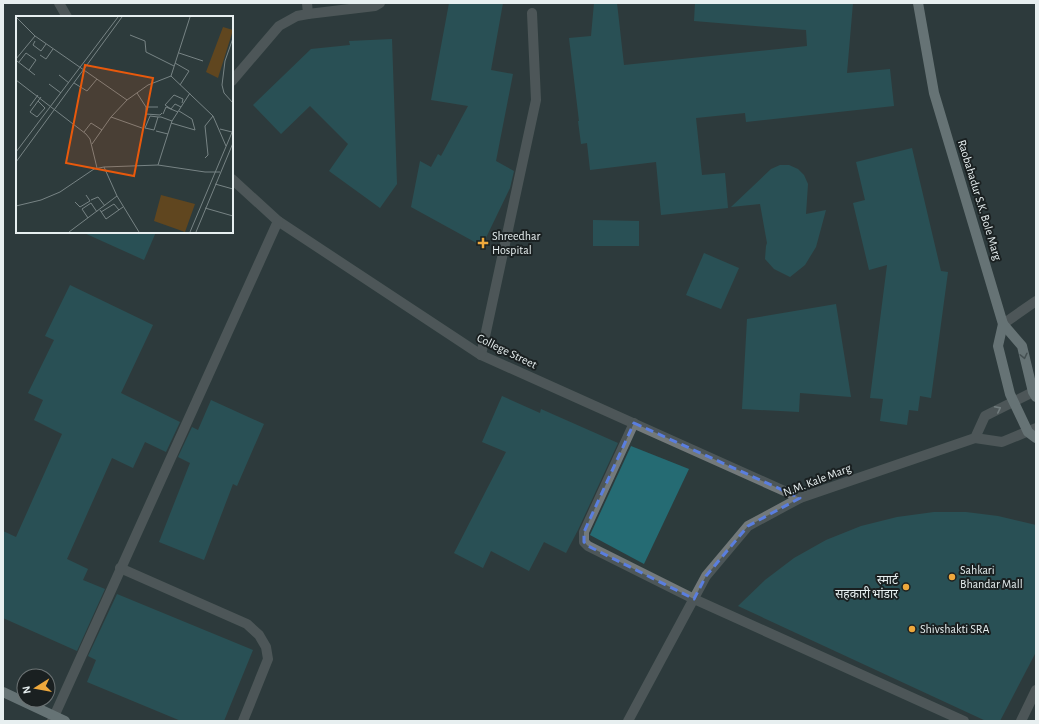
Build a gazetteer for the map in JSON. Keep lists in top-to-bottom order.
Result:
{
  "streets": {
    "main road": ["Raobahadur S.K. Bole Marg"],
    "street": ["College Street", "N.M. Kale Marg"]
  },
  "crossings": [
    ["College Street", "N.M. Kale Marg"]
  ],
  "places": {
    "health": ["Shreedhar Hospital"],
    "other": ["Sahkari Bhandar Mall", "स्मार्ट सहकारी भांडार", "Shivshakti SRA"]
  },
  "north": "left"
}
